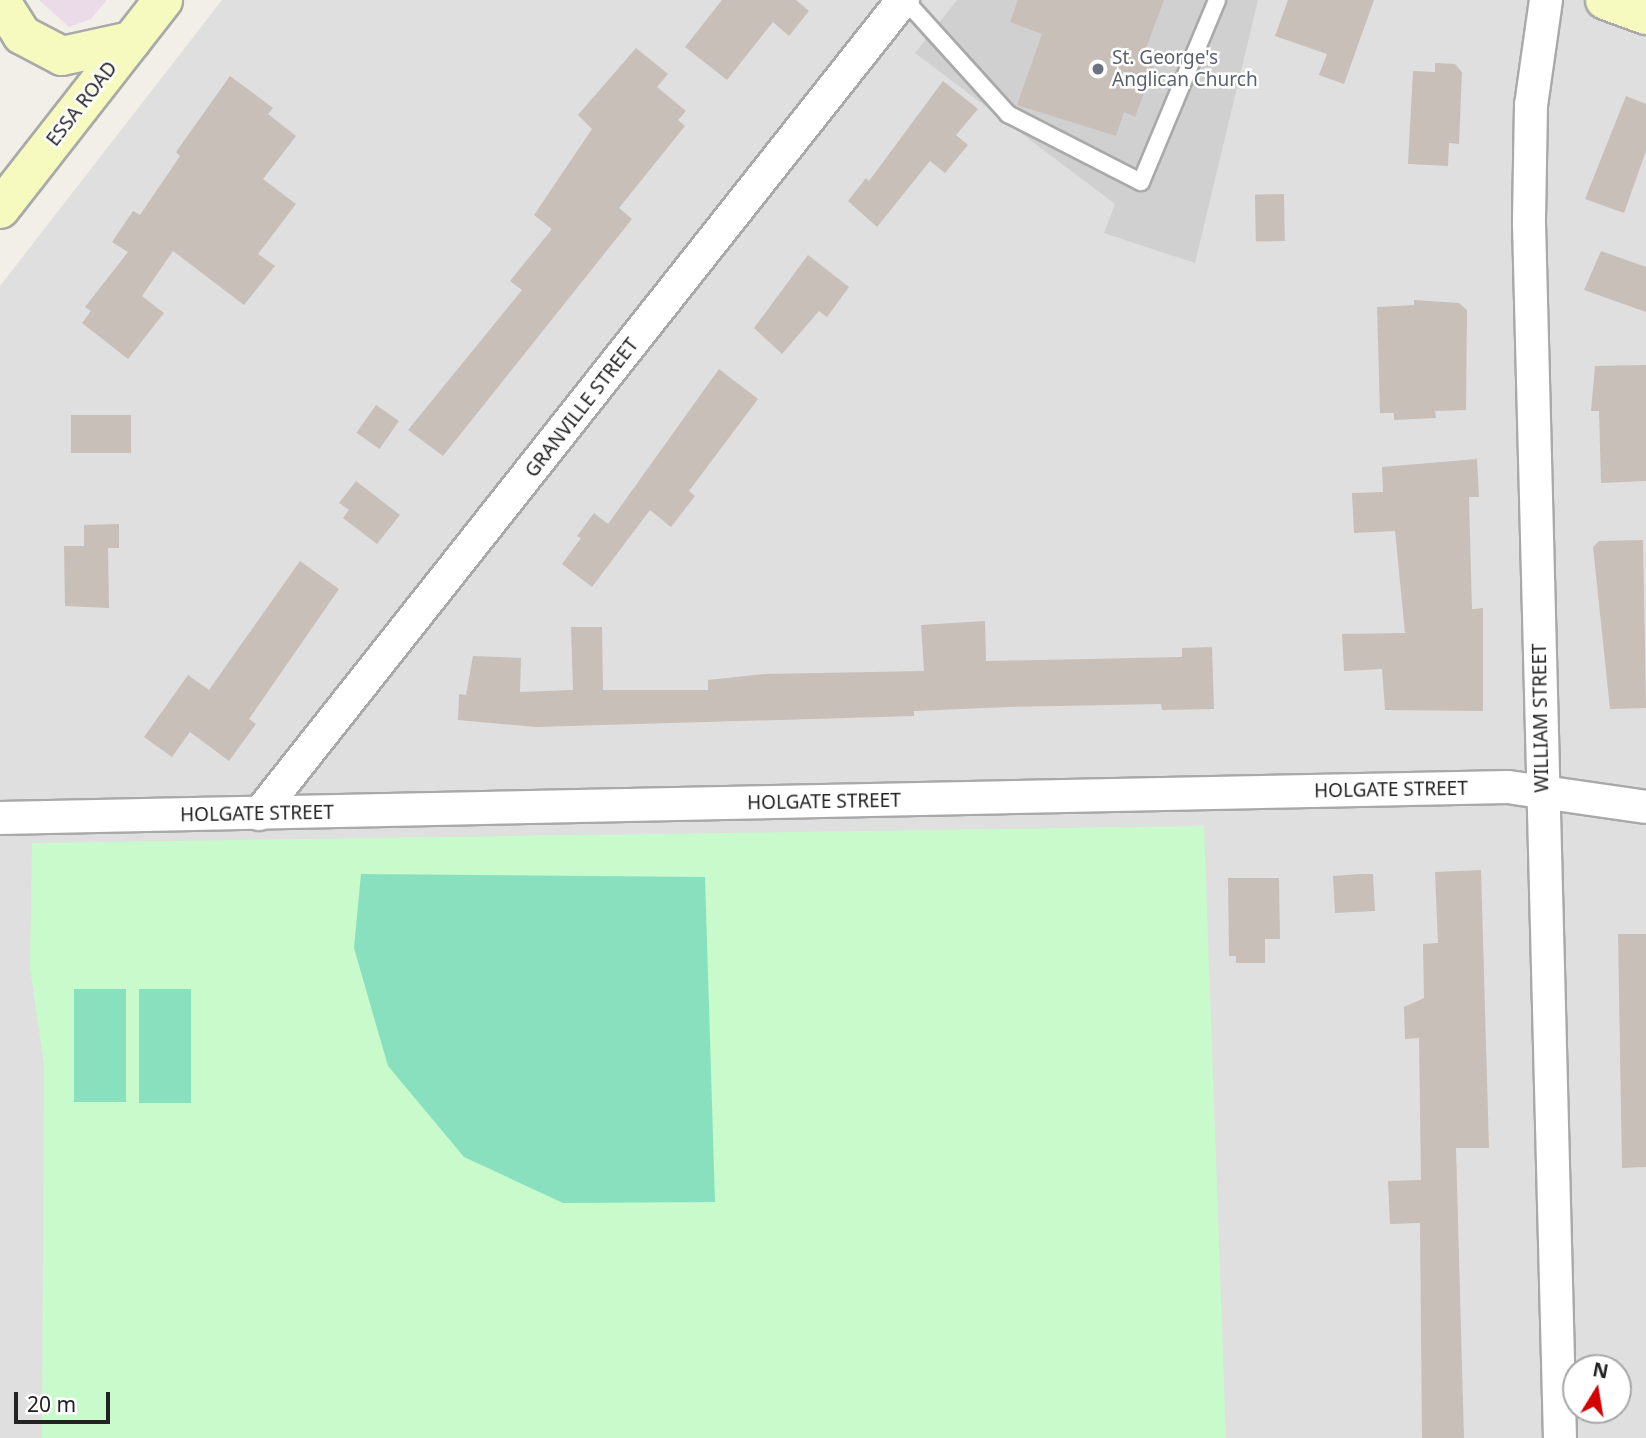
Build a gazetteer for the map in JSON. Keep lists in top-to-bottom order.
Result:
{
  "streets": {
    "main road": ["ESSA ROAD"],
    "street": ["GRANVILLE STREET", "WILLIAM STREET", "HOLGATE STREET"]
  },
  "crossings": [
    ["GRANVILLE STREET", "HOLGATE STREET"],
    ["WILLIAM STREET", "HOLGATE STREET"]
  ],
  "places": ["St. George's Anglican Church"],
  "scale_bar": "20 m",
  "north": "top"
}
